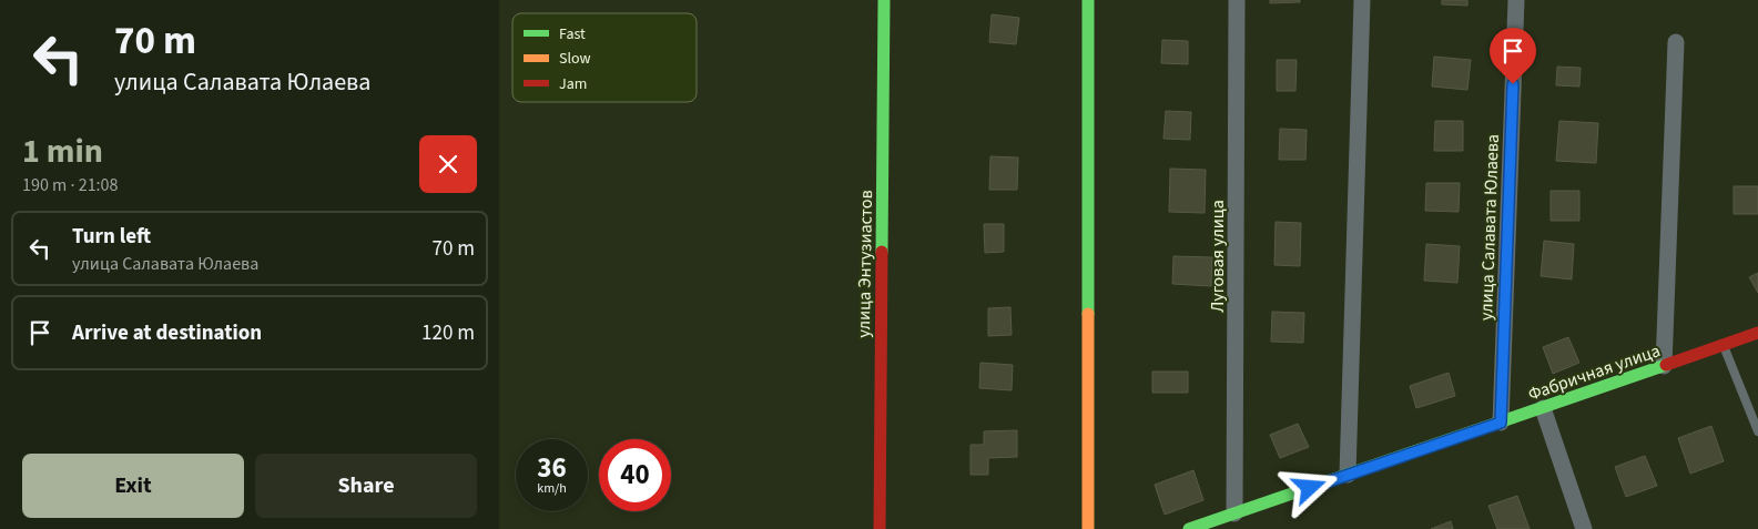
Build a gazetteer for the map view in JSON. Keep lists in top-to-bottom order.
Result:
{
  "streets": {
    "street": [
      "улица Салавата Юлаева",
      "Луговая улица",
      "улица Энтузиастов",
      "Фабричная улица"
    ]
  },
  "crossings": [
    ["улица Салавата Юлаева", "Фабричная улица"],
    ["Луговая улица", "Фабричная улица"]
  ],
  "legend": ["Fast", "Slow", "Jam"],
  "page": {
    "turn": ["70 m", "улица Салавата Юлаева"],
    "heading": ["1 min", "190 m · 21:08"],
    "list": [
      {
        "name": "Turn left",
        "note": "улица Салавата Юлаева",
        "value": "70 m"
      },
      {
        "name": "Arrive at destination",
        "value": "120 m"
      }
    ],
    "speed": "36 km/h",
    "limit": "40",
    "buttons": ["Exit", "Share"]
  }
}
